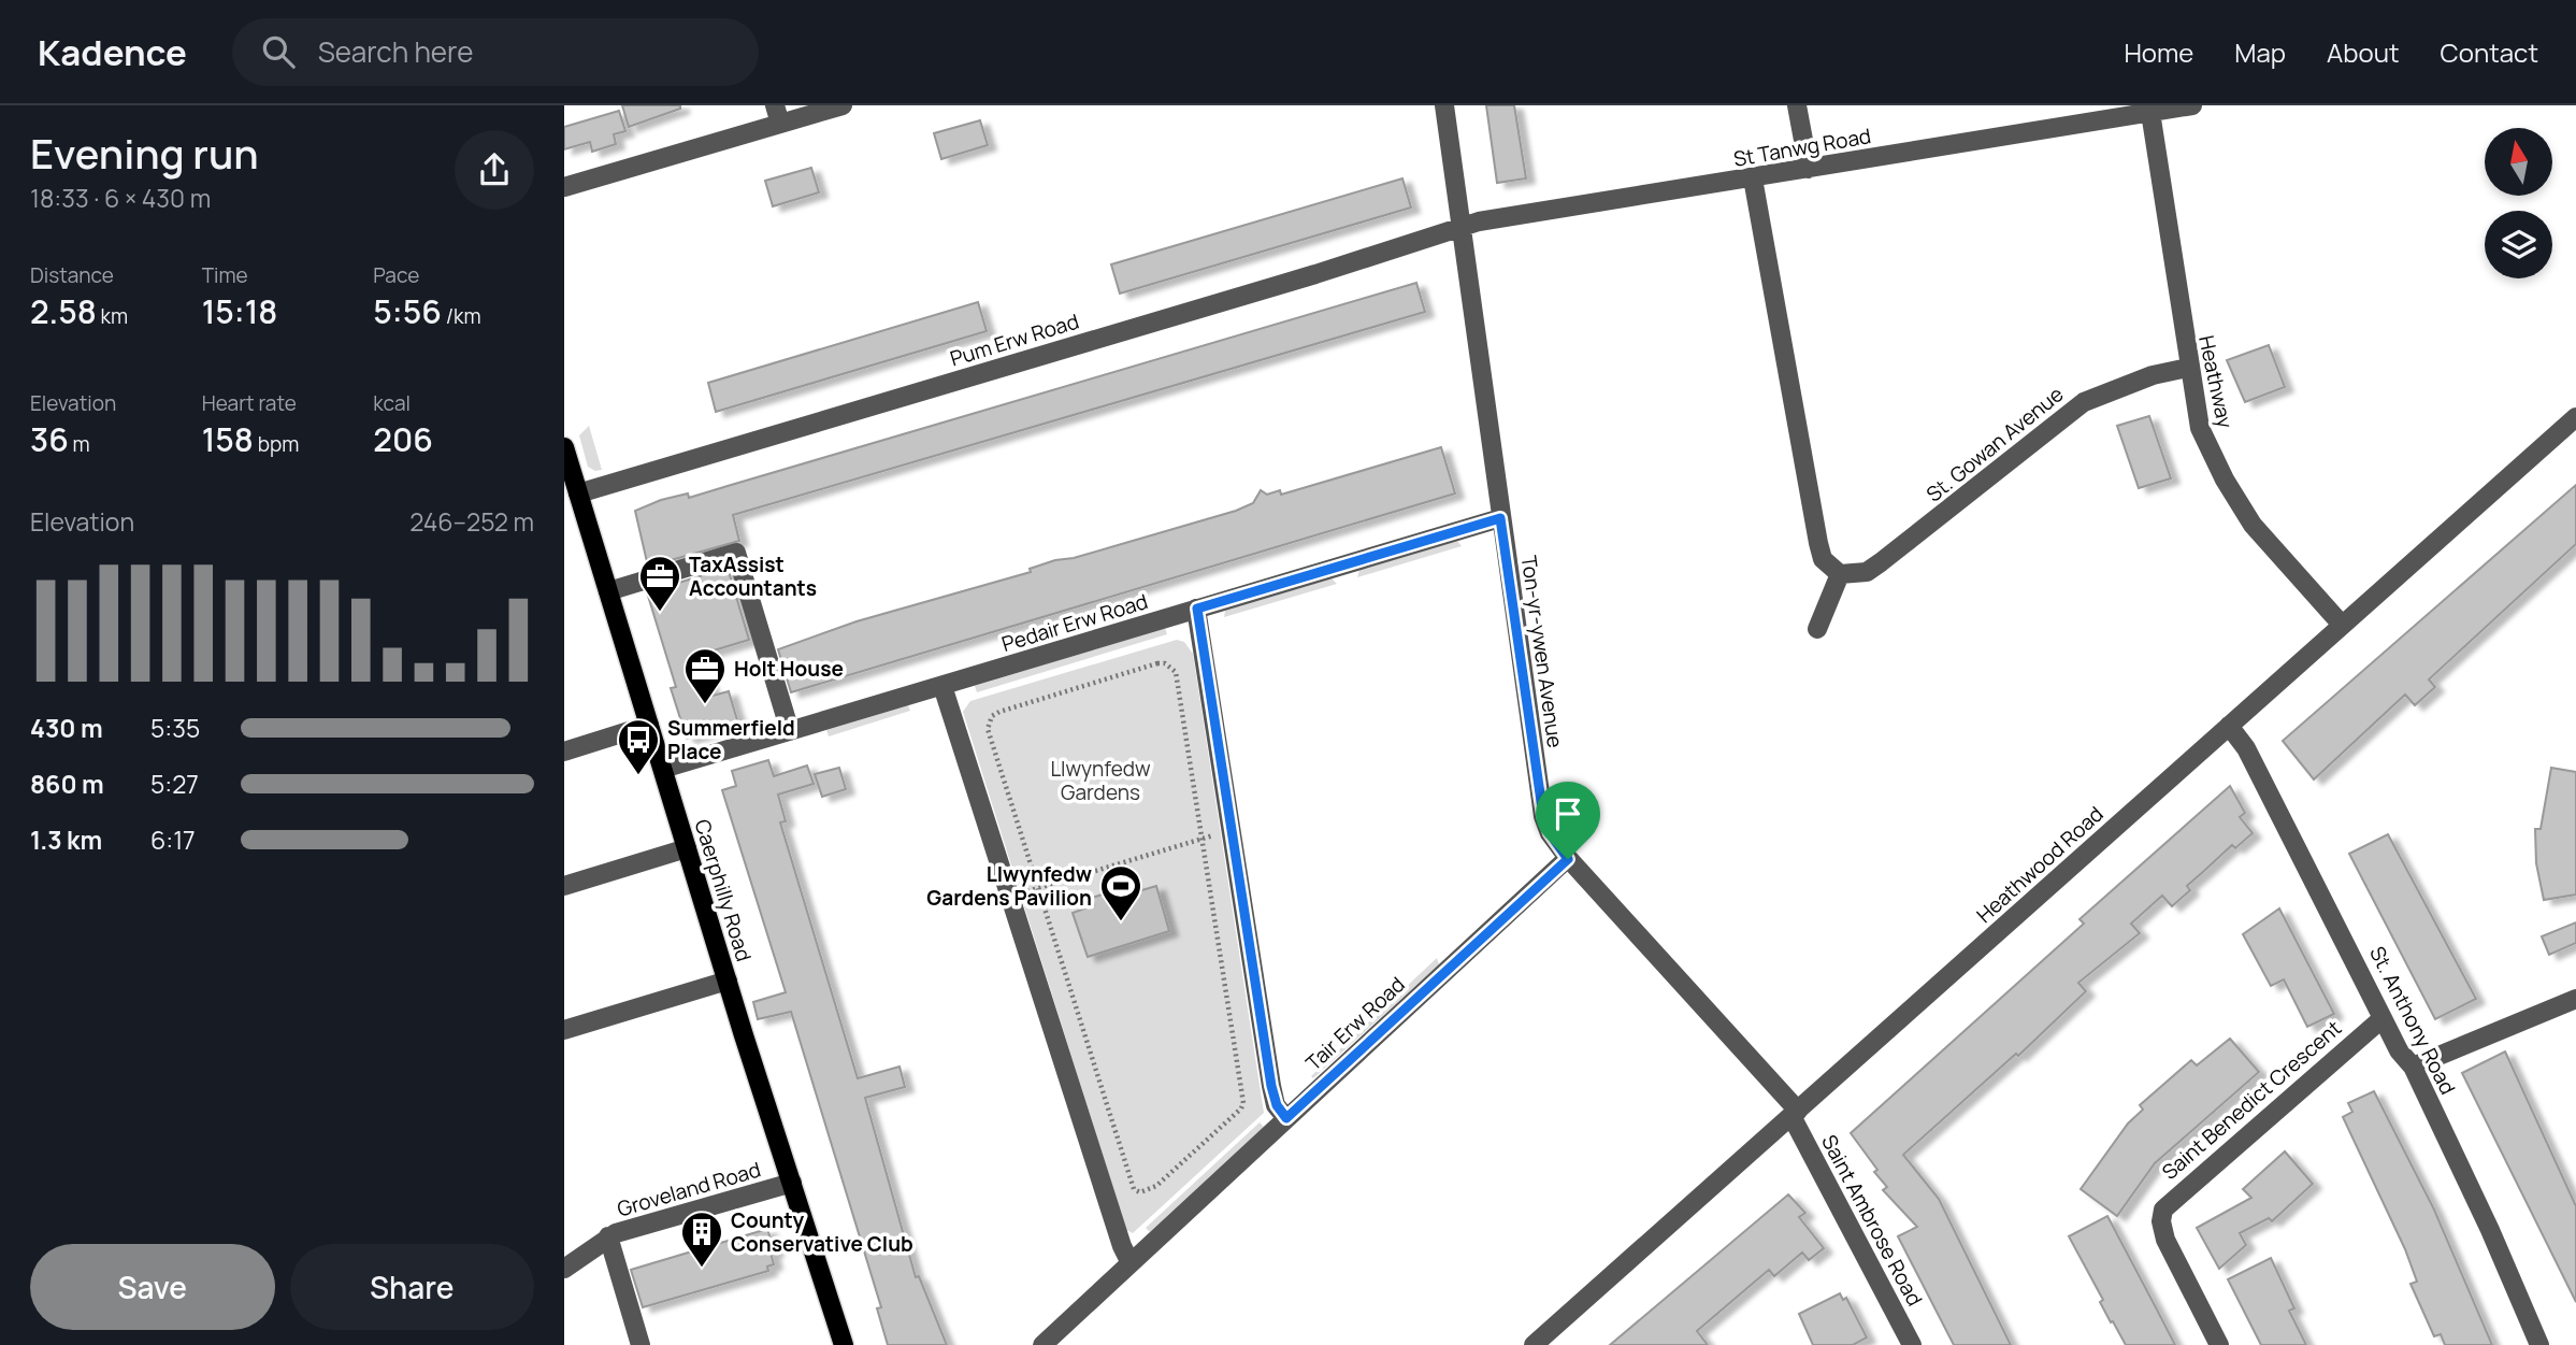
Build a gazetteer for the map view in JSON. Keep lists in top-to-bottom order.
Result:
{
  "streets": {
    "main road": ["Caerphilly Road"],
    "street": [
      "St Tanwg Road",
      "Pum Erw Road",
      "Heathway",
      "St. Gowan Avenue",
      "Pedair Erw Road",
      "Ton-yr-ywen Avenue",
      "Heathwood Road",
      "St. Anthony Road",
      "Tair Erw Road",
      "Saint Benedict Crescent",
      "Groveland Road",
      "Saint Ambrose Road"
    ]
  },
  "crossings": [
    ["St Tanwg Road", "Pum Erw Road"],
    ["St Tanwg Road", "Heathway"],
    ["St Tanwg Road", "Ton-yr-ywen Avenue"],
    ["Pum Erw Road", "Ton-yr-ywen Avenue"],
    ["Pum Erw Road", "Caerphilly Road"],
    ["Heathway", "St. Gowan Avenue"],
    ["Heathway", "Heathwood Road"],
    ["Pedair Erw Road", "Ton-yr-ywen Avenue"],
    ["Pedair Erw Road", "Caerphilly Road"],
    ["Ton-yr-ywen Avenue", "Heathwood Road"],
    ["Ton-yr-ywen Avenue", "Tair Erw Road"],
    ["Ton-yr-ywen Avenue", "Saint Ambrose Road"],
    ["Heathwood Road", "St. Anthony Road"],
    ["Heathwood Road", "Saint Ambrose Road"],
    ["Caerphilly Road", "Groveland Road"],
    ["St. Anthony Road", "Saint Benedict Crescent"]
  ],
  "parks": ["Llwynfedw Gardens"],
  "places": {
    "office": ["TaxAssist Accountants", "Holt House"],
    "bus stop": ["Summerfield Place"],
    "sports": ["Llwynfedw Gardens Pavilion"],
    "building": ["County Conservative Club"]
  },
  "north": "top",
  "page": {
    "header": "Kadence",
    "search": "Search here",
    "nav": [
      "Home",
      "Map",
      "About",
      "Contact"
    ],
    "heading": ["Evening run", "18:33 · 6 × 430 m"],
    "stats": [
      ["Distance", "2.58 km"],
      ["Time", "15:18"],
      ["Pace", "5:56 /km"],
      ["Elevation", "36 m"],
      ["Heart rate", "158 bpm"],
      ["kcal", "206"]
    ],
    "chart": ["Elevation", "246–252 m"],
    "list": [
      {
        "name": "430 m",
        "note": "5:35"
      },
      {
        "name": "860 m",
        "note": "5:27"
      },
      {
        "name": "1.3 km",
        "note": "6:17"
      }
    ],
    "buttons": ["Save", "Share"]
  }
}
